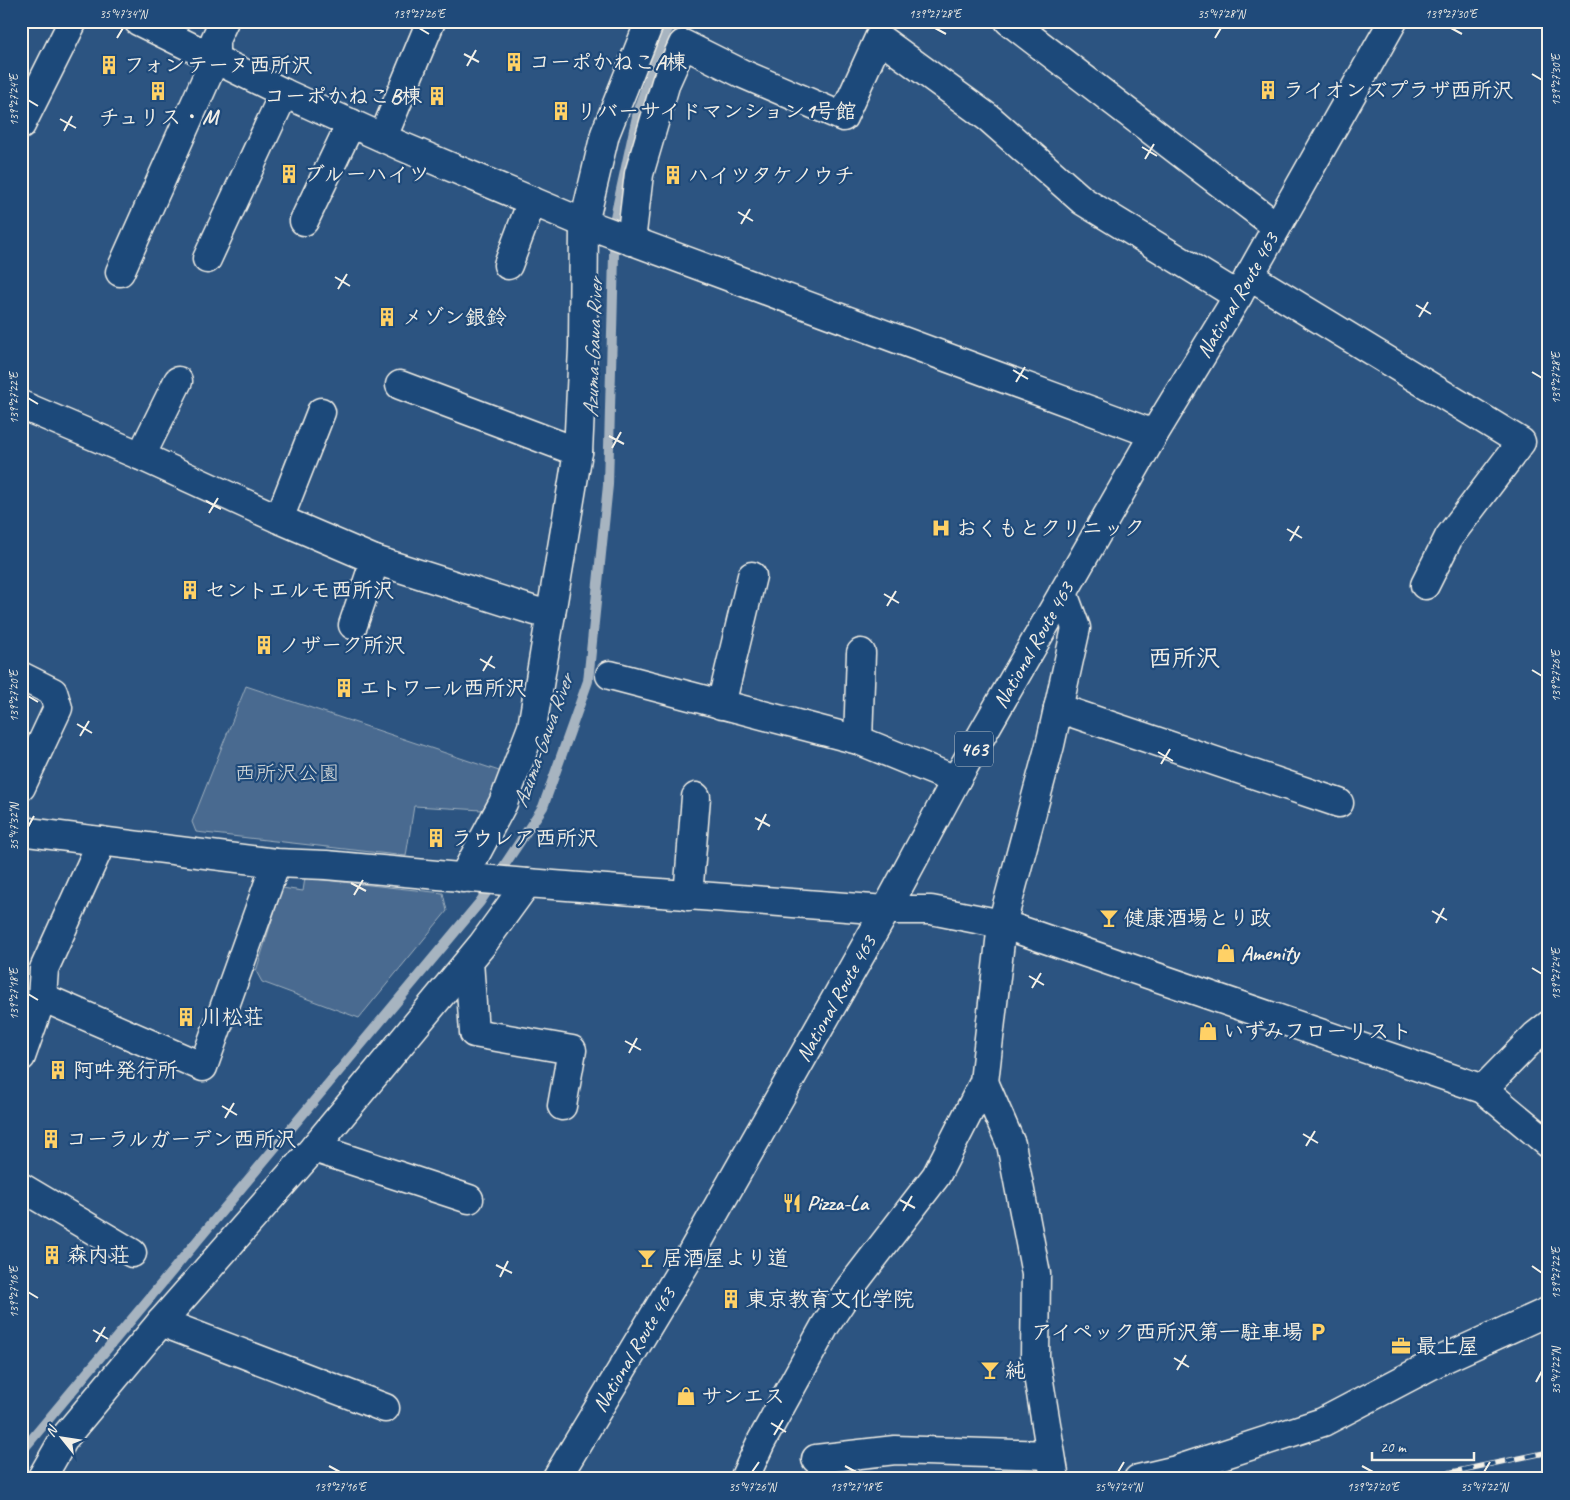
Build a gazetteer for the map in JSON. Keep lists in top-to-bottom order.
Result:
{
  "streets": {
    "main road": ["National Route 463", "463"]
  },
  "districts": ["西所沢"],
  "water": ["Azuma-Gawa River"],
  "parks": ["西所沢公園"],
  "places": {
    "building": [
      "コーポかねこA棟",
      "フォンテーヌ西所沢",
      "ライオンズプラザ西所沢",
      "チュリス・M",
      "コーポかねこB棟",
      "リバーサイドマンション1号館",
      "ブルーハイツ",
      "ハイツタケノウチ",
      "メゾン銀鈴",
      "セントエルモ西所沢",
      "ノザーク所沢",
      "エトワール西所沢",
      "ラウレア西所沢",
      "川松荘",
      "阿吽発行所",
      "コーラルガーデン西所沢",
      "森内荘",
      "東京教育文化学院"
    ],
    "hospital": ["おくもとクリニック"],
    "bar": ["健康酒場とり政", "居酒屋より道", "純"],
    "shop": ["Amenity", "いずみフローリスト", "サンエス"],
    "restaurant": ["Pizza-La"],
    "parking": ["アイペック西所沢第一駐車場"],
    "office": ["最上屋"]
  },
  "scale_bar": "20 m",
  "north": "top left",
  "coordinates": [
    "35°47'34\"N",
    "139°27'26\"E",
    "139°27'28\"E",
    "35°47'28\"N",
    "139°27'30\"E",
    "139°27'24\"E",
    "139°27'22\"E",
    "139°27'20\"E",
    "35°47'32\"N",
    "139°27'18\"E",
    "139°27'16\"E",
    "35°47'22\"N",
    "35°47'26\"N",
    "35°47'24\"N"
  ]
}
